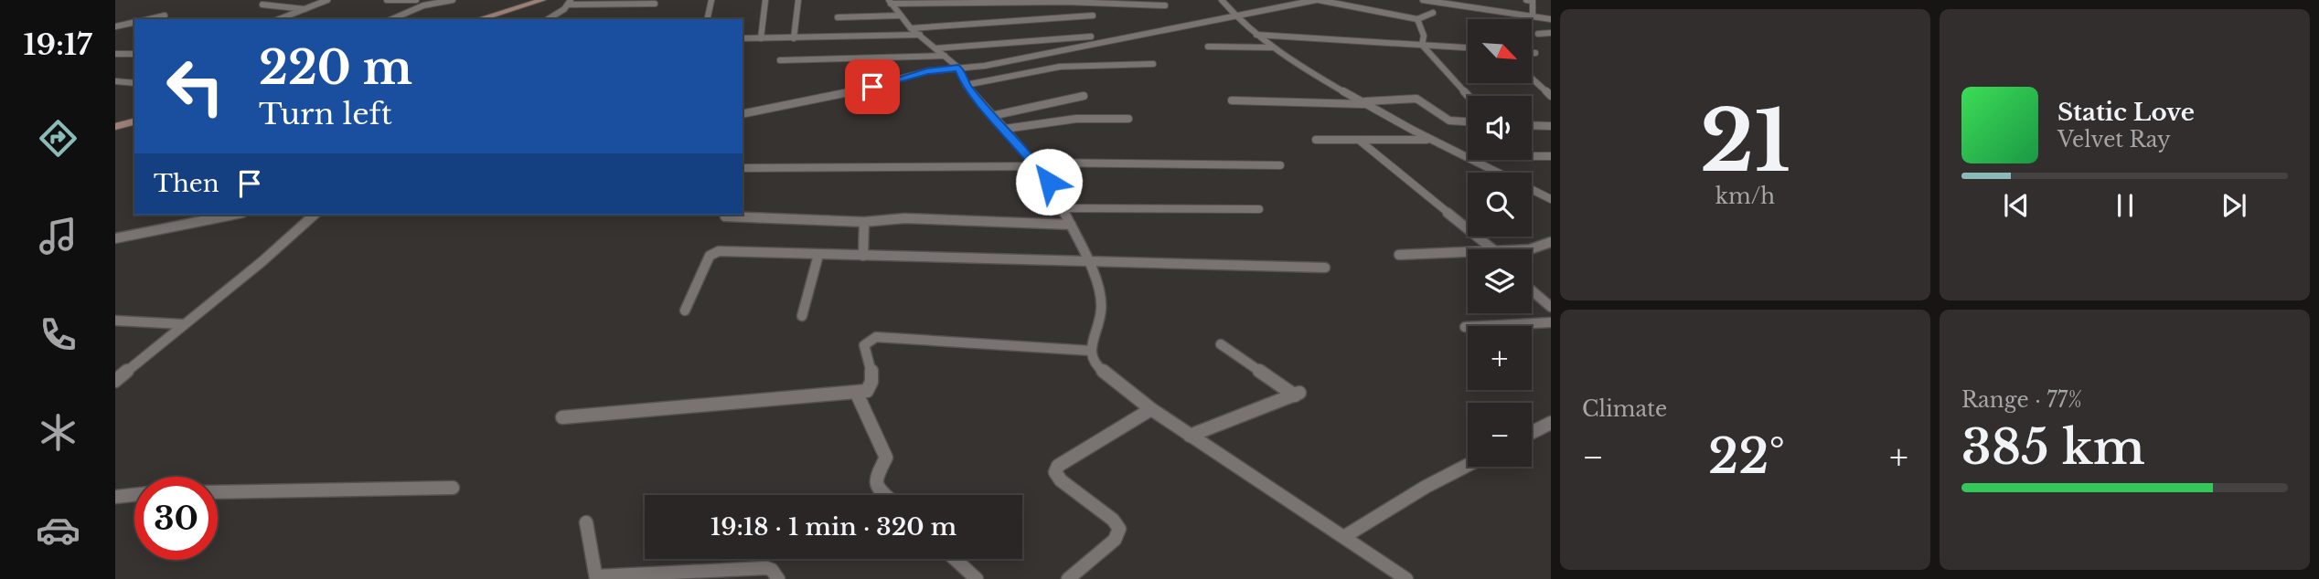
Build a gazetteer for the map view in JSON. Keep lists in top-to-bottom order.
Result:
{
  "north": "bottom right",
  "page": {
    "tabs": "19:17",
    "tile": [
      ["21", "km/h"],
      "Climate",
      ["Range · 77%", "385 km"]
    ],
    "map_buttons": ["+", "−"],
    "turn": ["220 m", "Turn left"],
    "song": ["Static Love", "Velvet Ray"],
    "then": "Then",
    "heat": ["−", "22°", "+"],
    "limit": "30",
    "trip": "19:18 · 1 min · 320 m"
  }
}
